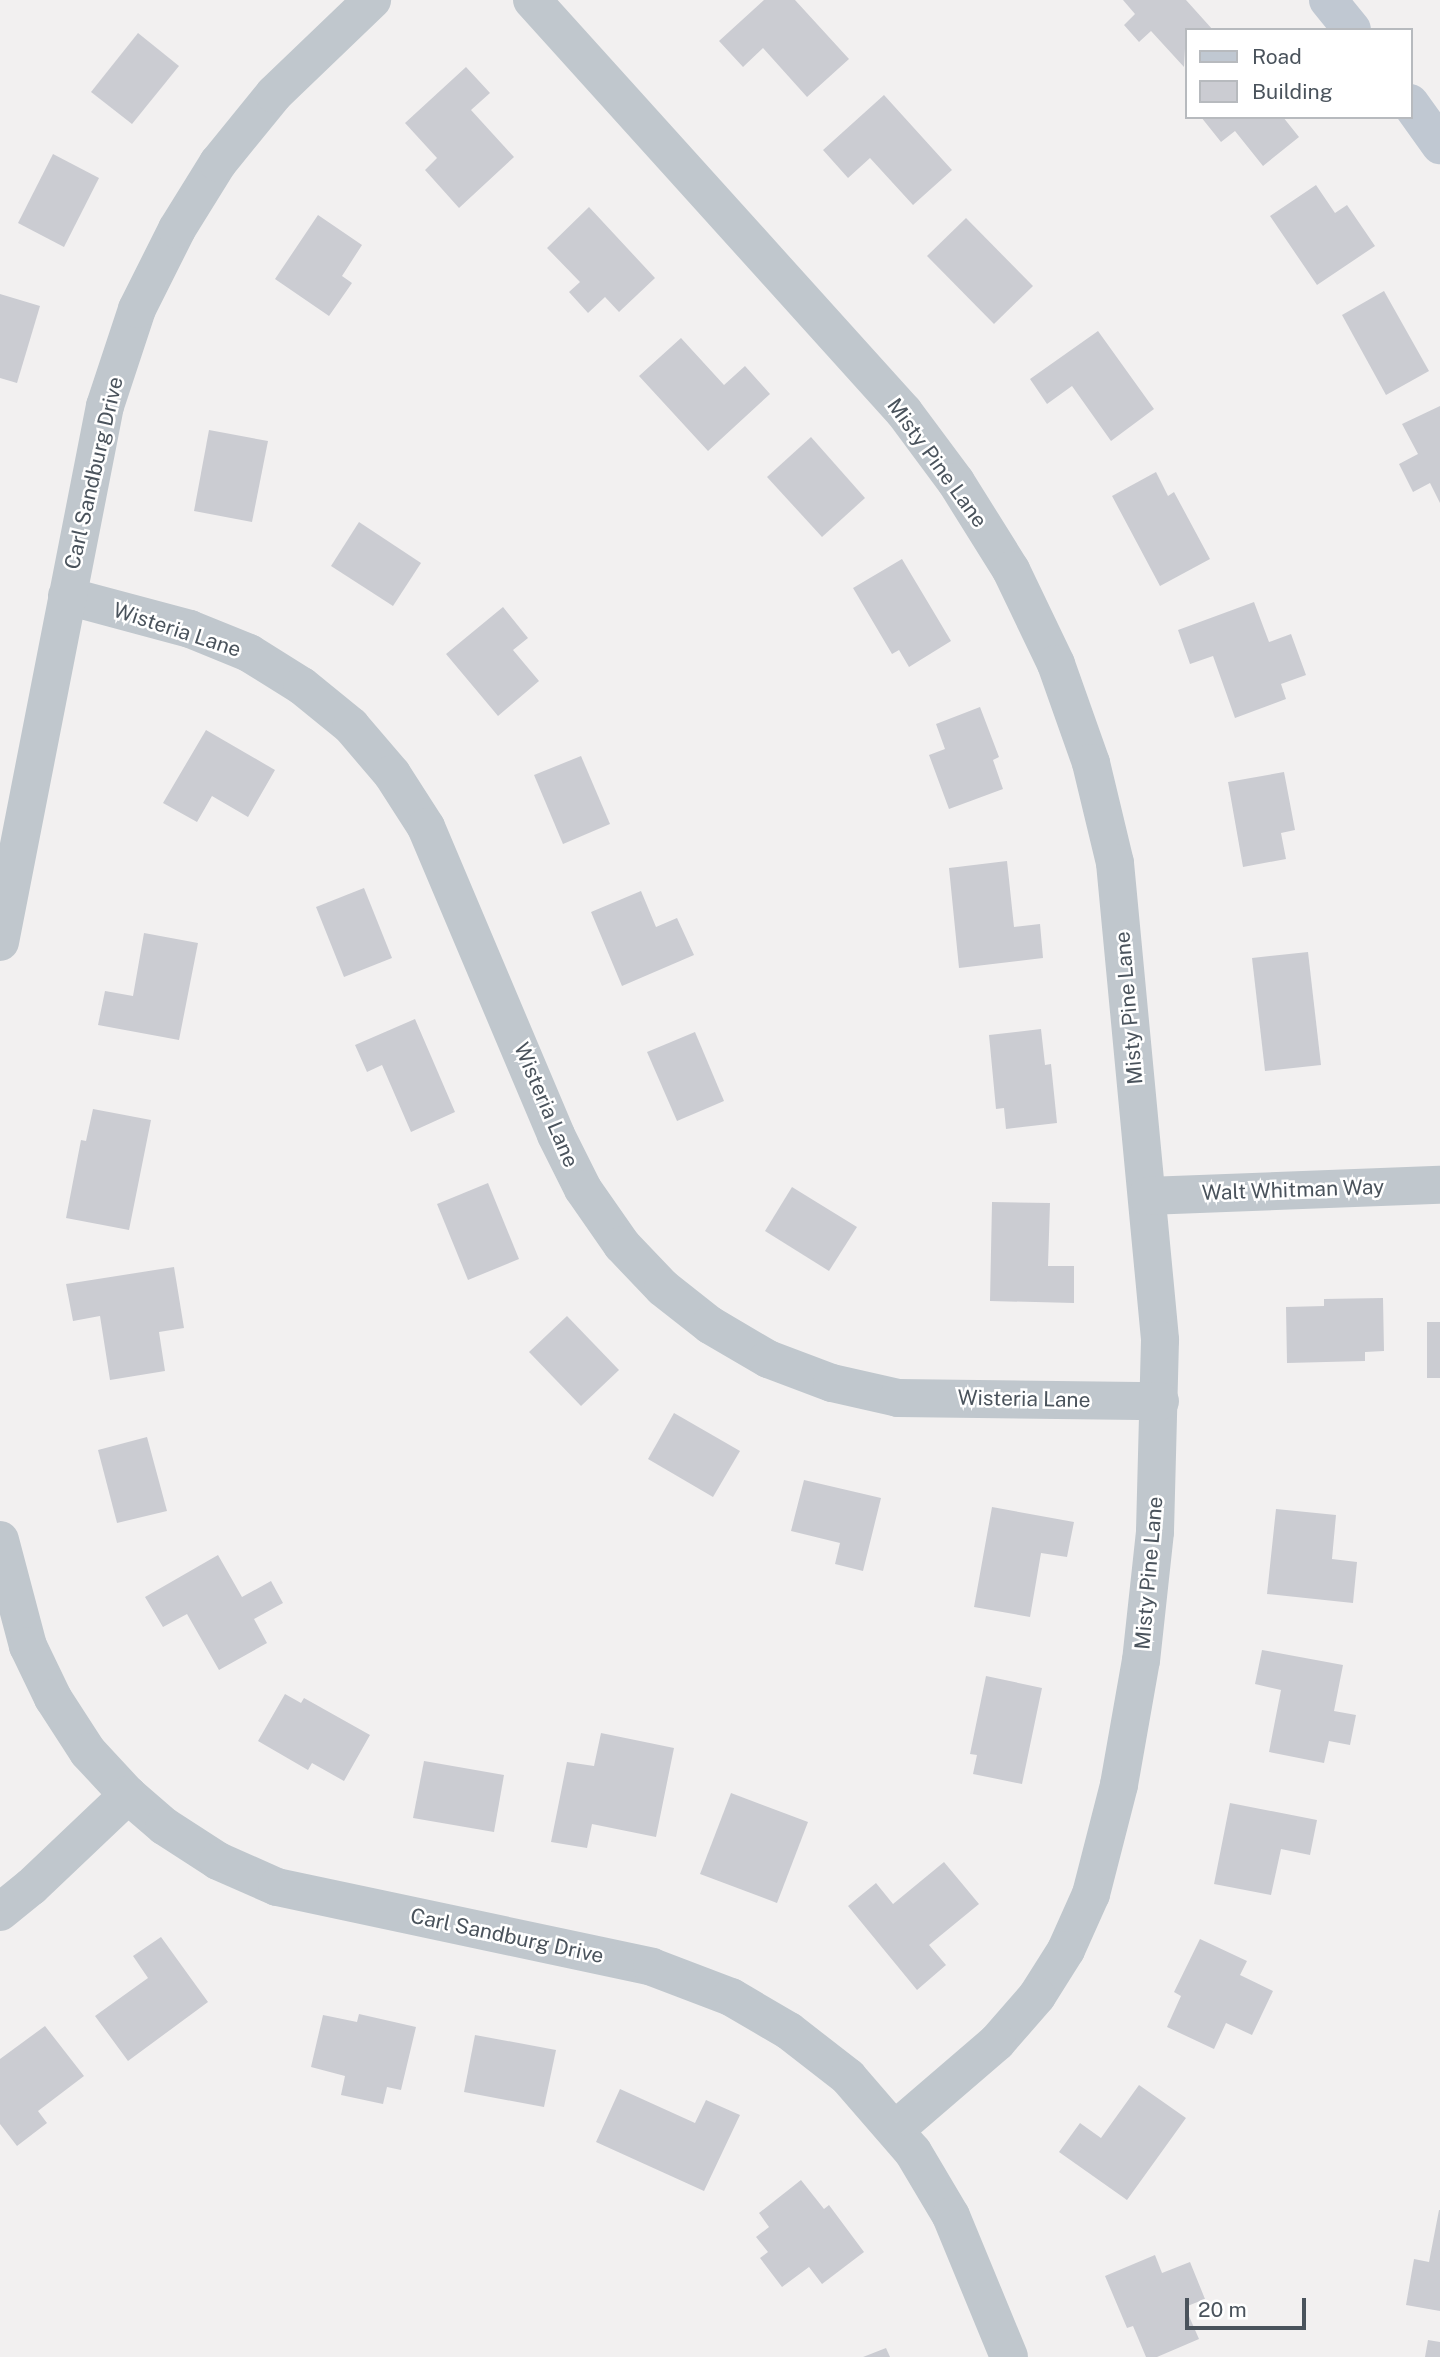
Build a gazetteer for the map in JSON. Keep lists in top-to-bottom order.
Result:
{
  "streets": {
    "street": [
      "Misty Pine Lane",
      "Carl Sandburg Drive",
      "Wisteria Lane",
      "Walt Whitman Way"
    ]
  },
  "crossings": [
    ["Misty Pine Lane", "Carl Sandburg Drive"],
    ["Misty Pine Lane", "Wisteria Lane"],
    ["Misty Pine Lane", "Walt Whitman Way"],
    ["Carl Sandburg Drive", "Wisteria Lane"]
  ],
  "legend": ["Road", "Building"],
  "scale_bar": "20 m"
}
